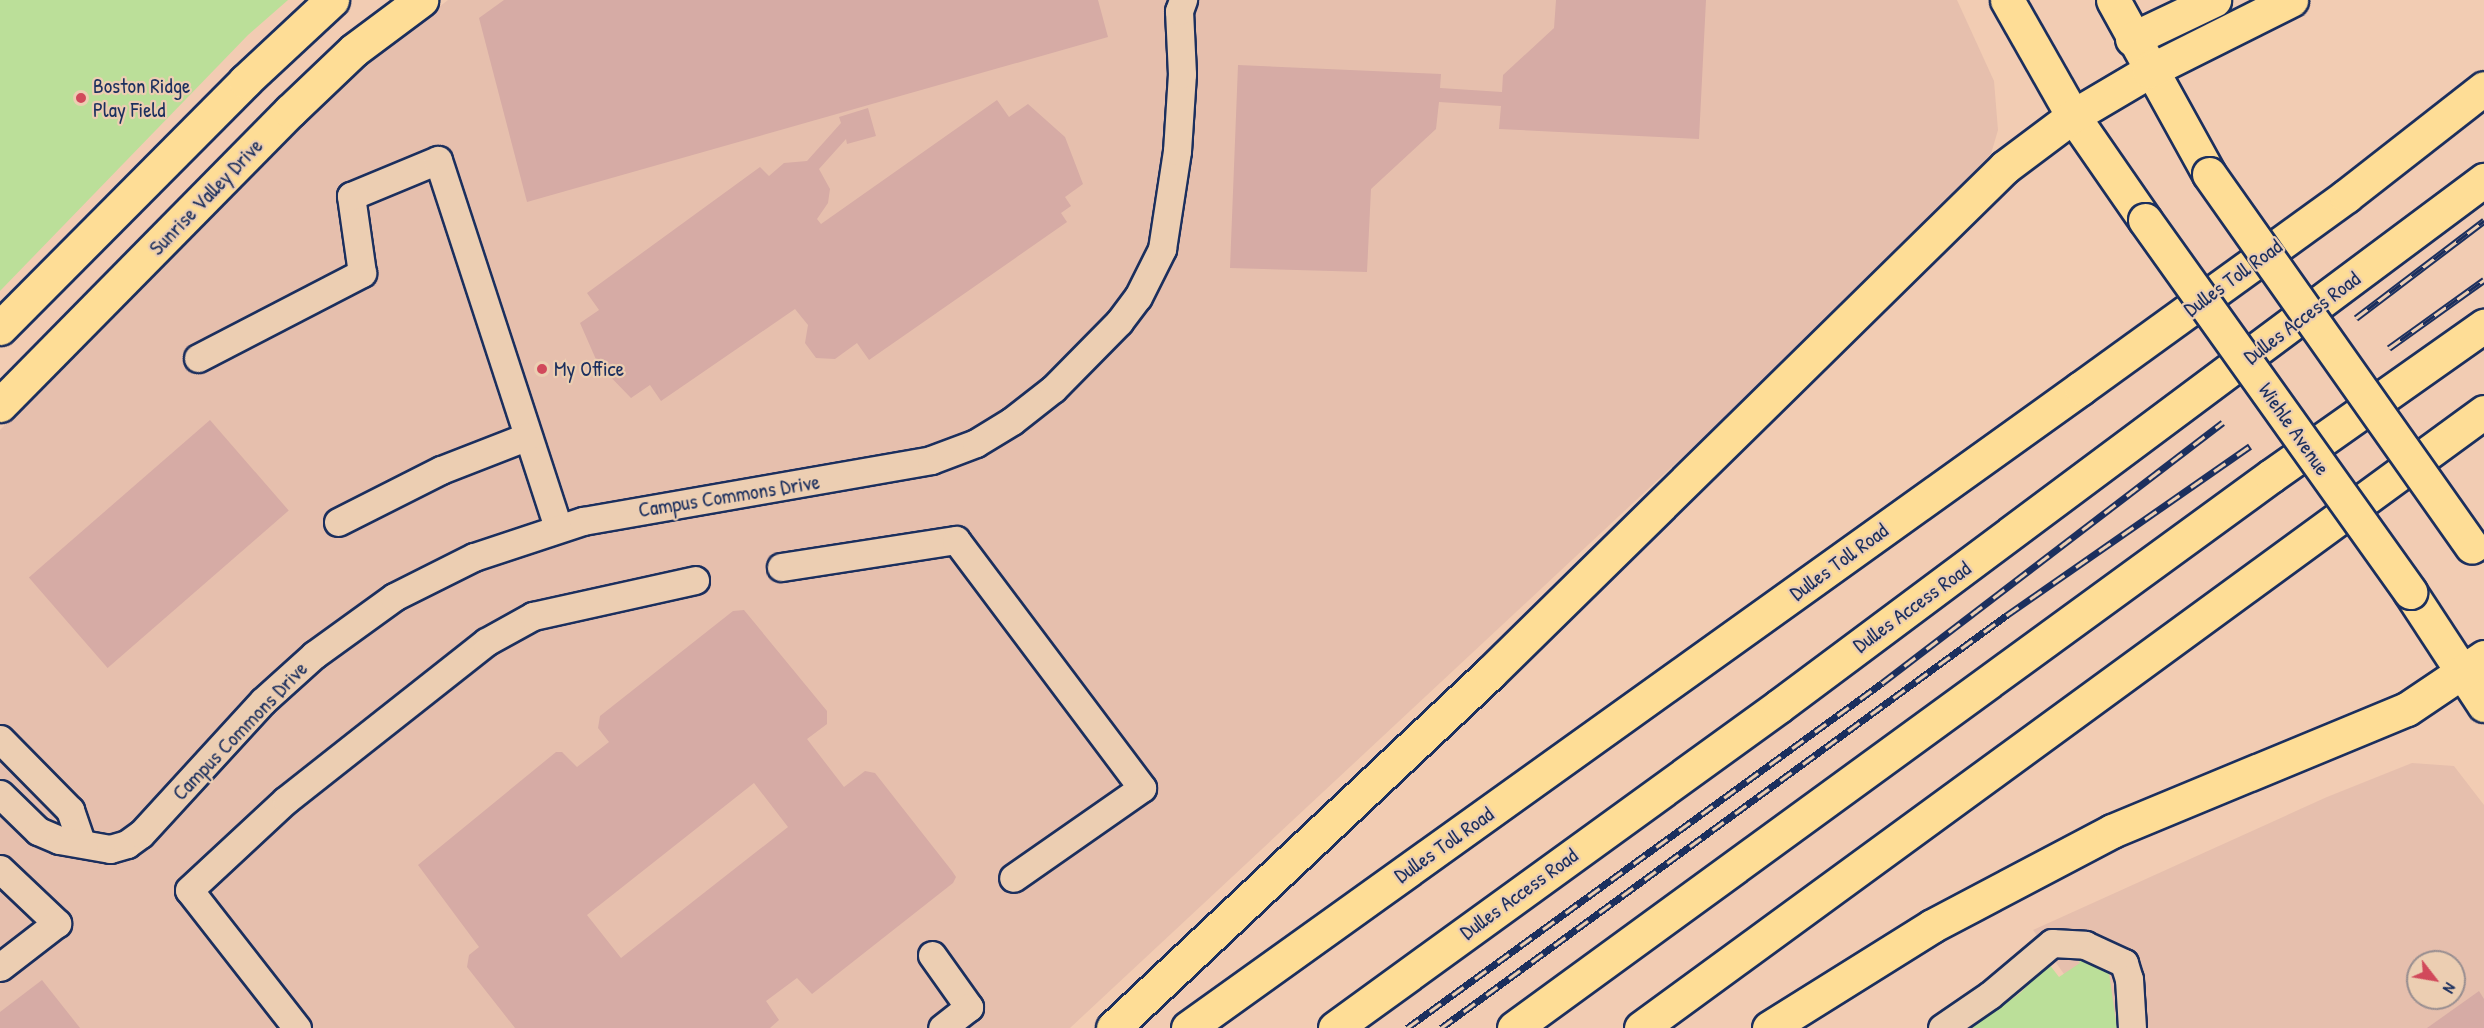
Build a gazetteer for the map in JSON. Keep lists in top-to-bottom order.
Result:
{
  "streets": {
    "main road": [
      "Sunrise Valley Drive",
      "Dulles Toll Road",
      "Dulles Access Road",
      "Wiehle Avenue"
    ],
    "street": ["Campus Commons Drive"]
  },
  "places": ["Boston Ridge Play Field", "My Office"],
  "north": "bottom right"
}
